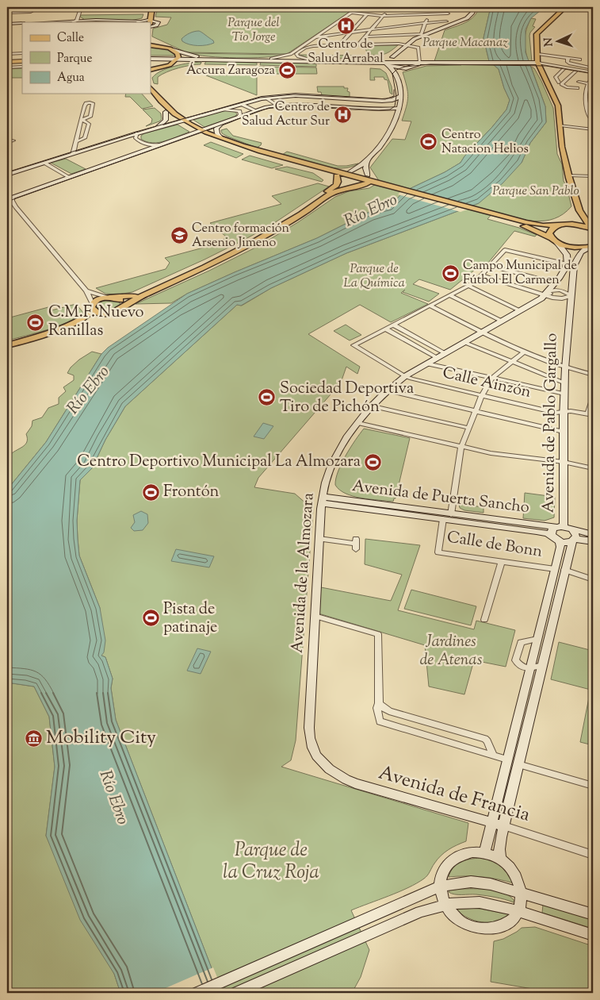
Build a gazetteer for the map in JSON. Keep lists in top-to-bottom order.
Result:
{
  "streets": {
    "main road": [
      "Avenida de Pablo Gargallo",
      "Avenida de Puerta Sancho",
      "Avenida de la Almozara",
      "Avenida de Francia"
    ],
    "street": ["Calle Ainzón", "Calle de Bonn"]
  },
  "crossings": [
    ["Calle Ainzón", "Avenida de Pablo Gargallo"],
    ["Calle Ainzón", "Avenida de la Almozara"],
    ["Avenida de Pablo Gargallo", "Avenida de Puerta Sancho"],
    ["Avenida de Puerta Sancho", "Calle de Bonn"],
    ["Avenida de Puerta Sancho", "Avenida de la Almozara"],
    ["Avenida de la Almozara", "Avenida de Francia"]
  ],
  "water": ["Río Ebro"],
  "parks": [
    "Parque del Tío Jorge",
    "Parque Macanaz",
    "Parque San Pablo",
    "Parque de La Química",
    "Jardines de Atenas",
    "Parque de la Cruz Roja"
  ],
  "places": {
    "hospital": ["Centro de Salud Arrabal", "Centro de Salud Actur Sur"],
    "sports": [
      "Áccura Zaragoza",
      "Centro Natacion Helios",
      "Campo Municipal de Fútbol El Carmen",
      "C.M.F. Nuevo Ranillas",
      "Sociedad Deportiva Tiro de Pichón",
      "Centro Deportivo Municipal La Almozara",
      "Frontón",
      "Pista de patinaje"
    ],
    "school or university": ["Centro formación Arsenio Jimeno"],
    "museum": ["Mobility City"]
  },
  "legend": ["Calle", "Parque", "Agua"],
  "north": "left"
}
